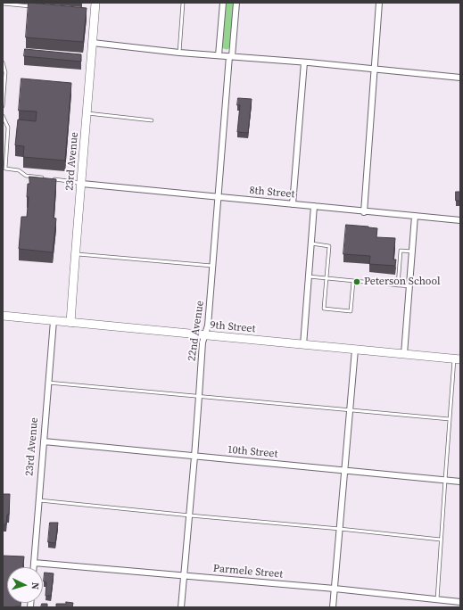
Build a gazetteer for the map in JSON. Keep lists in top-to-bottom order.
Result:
{
  "streets": {
    "street": [
      "23rd Avenue",
      "8th Street",
      "9th Street",
      "22nd Avenue",
      "10th Street",
      "Parmele Street"
    ]
  },
  "crossings": [
    ["23rd Avenue", "8th Street"],
    ["23rd Avenue", "9th Street"],
    ["23rd Avenue", "10th Street"],
    ["23rd Avenue", "Parmele Street"],
    ["8th Street", "22nd Avenue"],
    ["9th Street", "22nd Avenue"],
    ["22nd Avenue", "10th Street"],
    ["22nd Avenue", "Parmele Street"]
  ],
  "places": ["Peterson School"],
  "north": "right"
}
